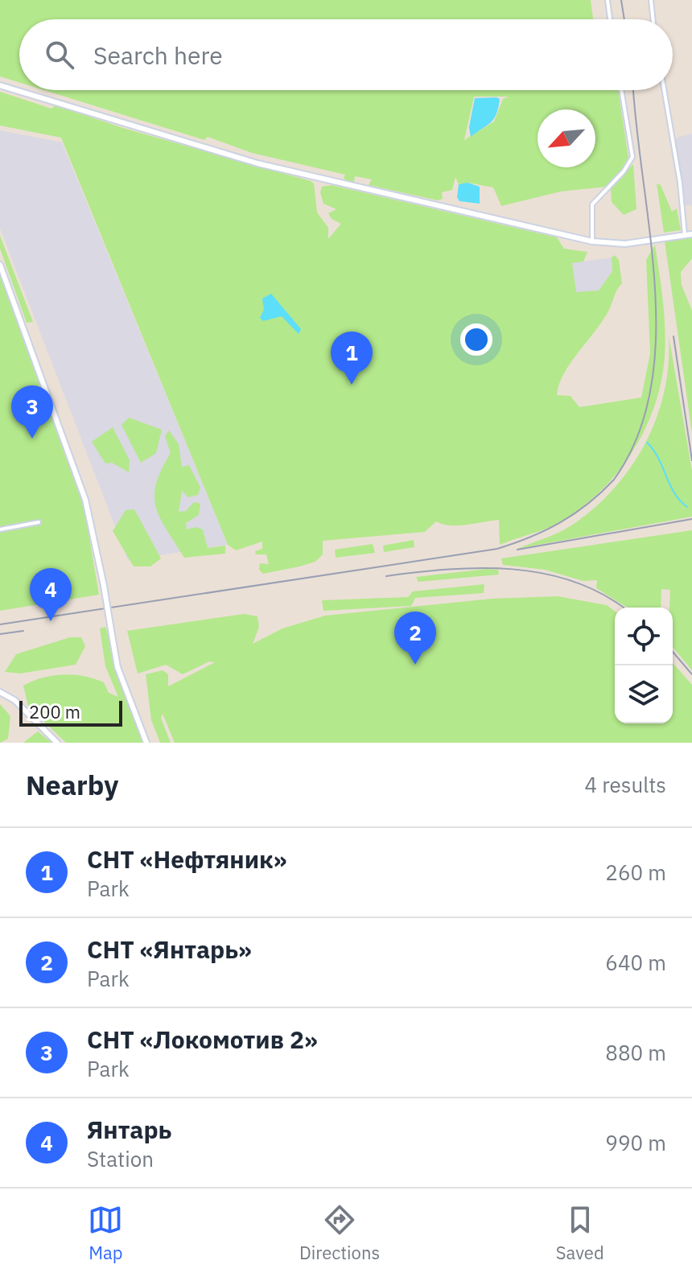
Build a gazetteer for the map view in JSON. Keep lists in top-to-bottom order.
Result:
{
  "scale_bar": "200 m",
  "north": "bottom left",
  "page": {
    "search": "Search here",
    "pins": [
      "1",
      "3",
      "4",
      "2"
    ],
    "scale": "200 m",
    "heading": ["Nearby", "4 results"],
    "list": [
      {
        "mark": "1",
        "name": "СНТ «Нефтяник»",
        "note": "Park",
        "value": "260 m"
      },
      {
        "mark": "2",
        "name": "СНТ «Янтарь»",
        "note": "Park",
        "value": "640 m"
      },
      {
        "mark": "3",
        "name": "СНТ «Локомотив 2»",
        "note": "Park",
        "value": "880 m"
      },
      {
        "mark": "4",
        "name": "Янтарь",
        "note": "Station",
        "value": "990 m"
      }
    ],
    "nav": ["Map", "Directions", "Saved"]
  }
}
